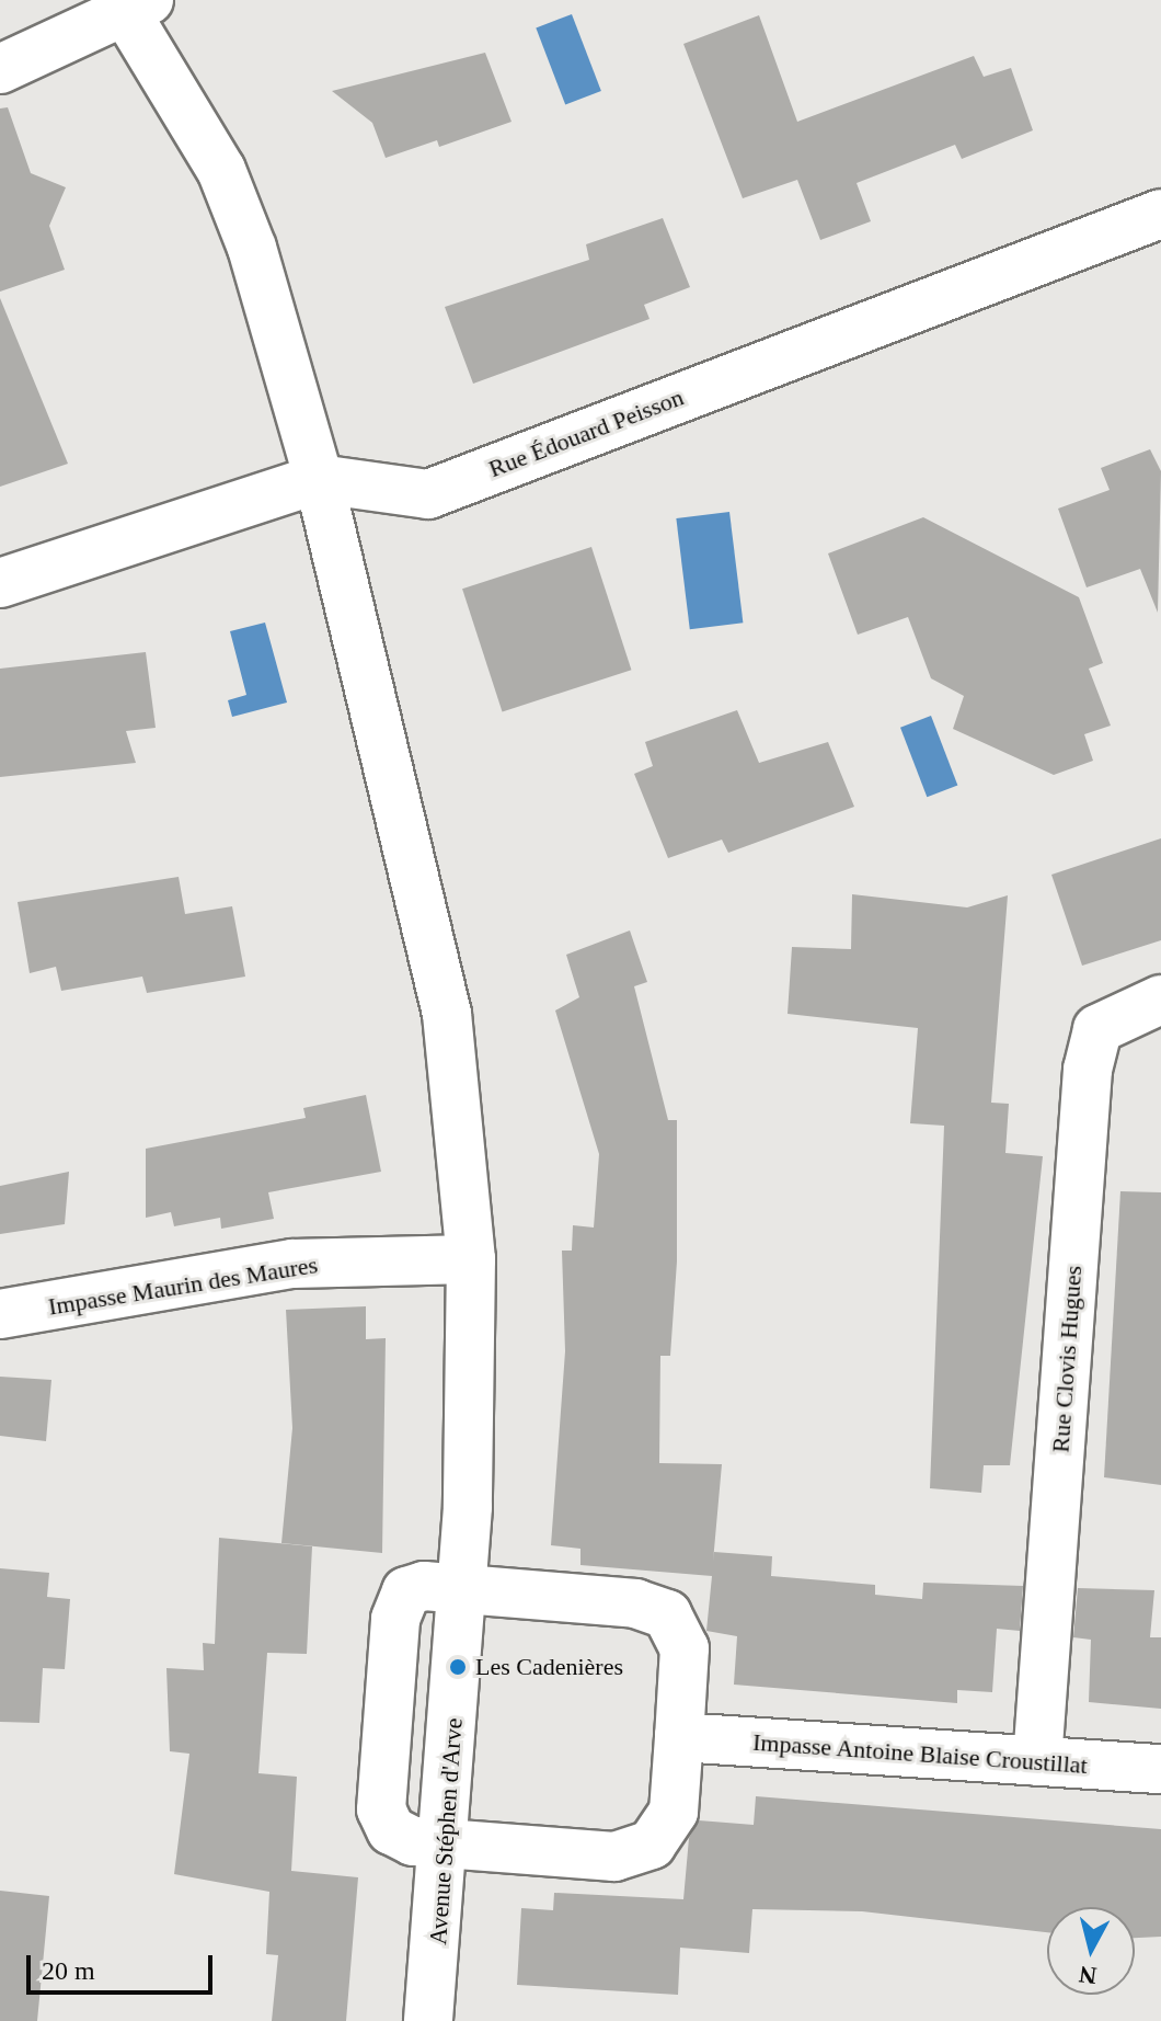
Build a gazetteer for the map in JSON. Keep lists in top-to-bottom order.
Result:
{
  "streets": {
    "street": [
      "Rue Édouard Peisson",
      "Impasse Maurin des Maures",
      "Rue Clovis Hugues",
      "Impasse Antoine Blaise Croustillat",
      "Avenue Stéphen d'Arve"
    ]
  },
  "crossings": [
    ["Rue Édouard Peisson", "Avenue Stéphen d'Arve"],
    ["Impasse Maurin des Maures", "Avenue Stéphen d'Arve"],
    ["Rue Clovis Hugues", "Impasse Antoine Blaise Croustillat"]
  ],
  "places": ["Les Cadenières"],
  "scale_bar": "20 m",
  "north": "bottom"
}
